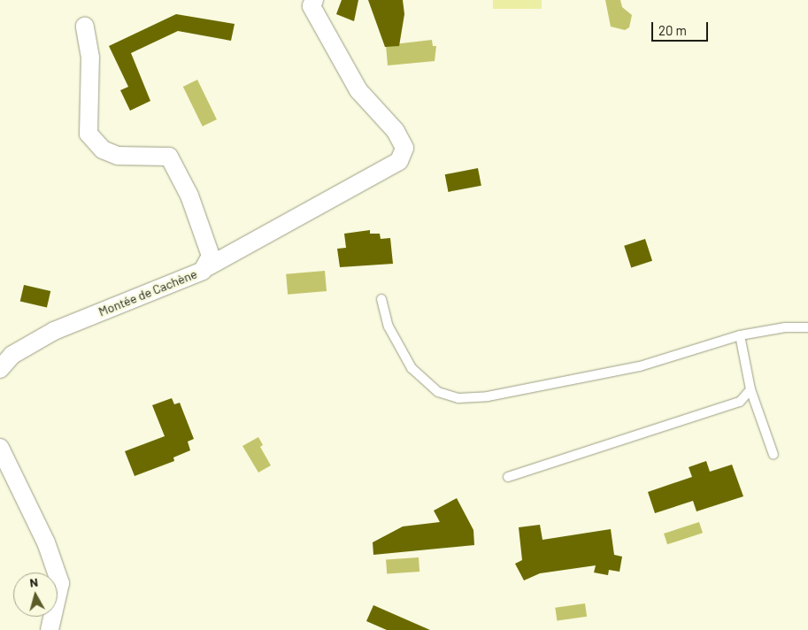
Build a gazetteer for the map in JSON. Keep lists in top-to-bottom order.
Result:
{
  "streets": {
    "street": ["Montée de Cachène"]
  },
  "scale_bar": "20 m",
  "north": "top"
}
